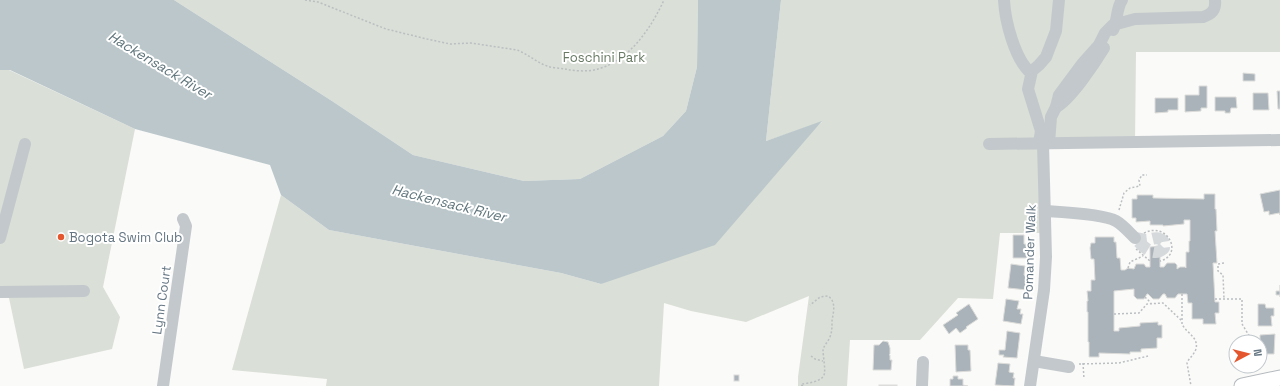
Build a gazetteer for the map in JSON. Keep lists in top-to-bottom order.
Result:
{
  "streets": {
    "street": ["Pomander Walk", "Lynn Court"]
  },
  "water": ["Hackensack River"],
  "parks": ["Foschini Park"],
  "places": ["Bogota Swim Club"],
  "north": "right"
}
